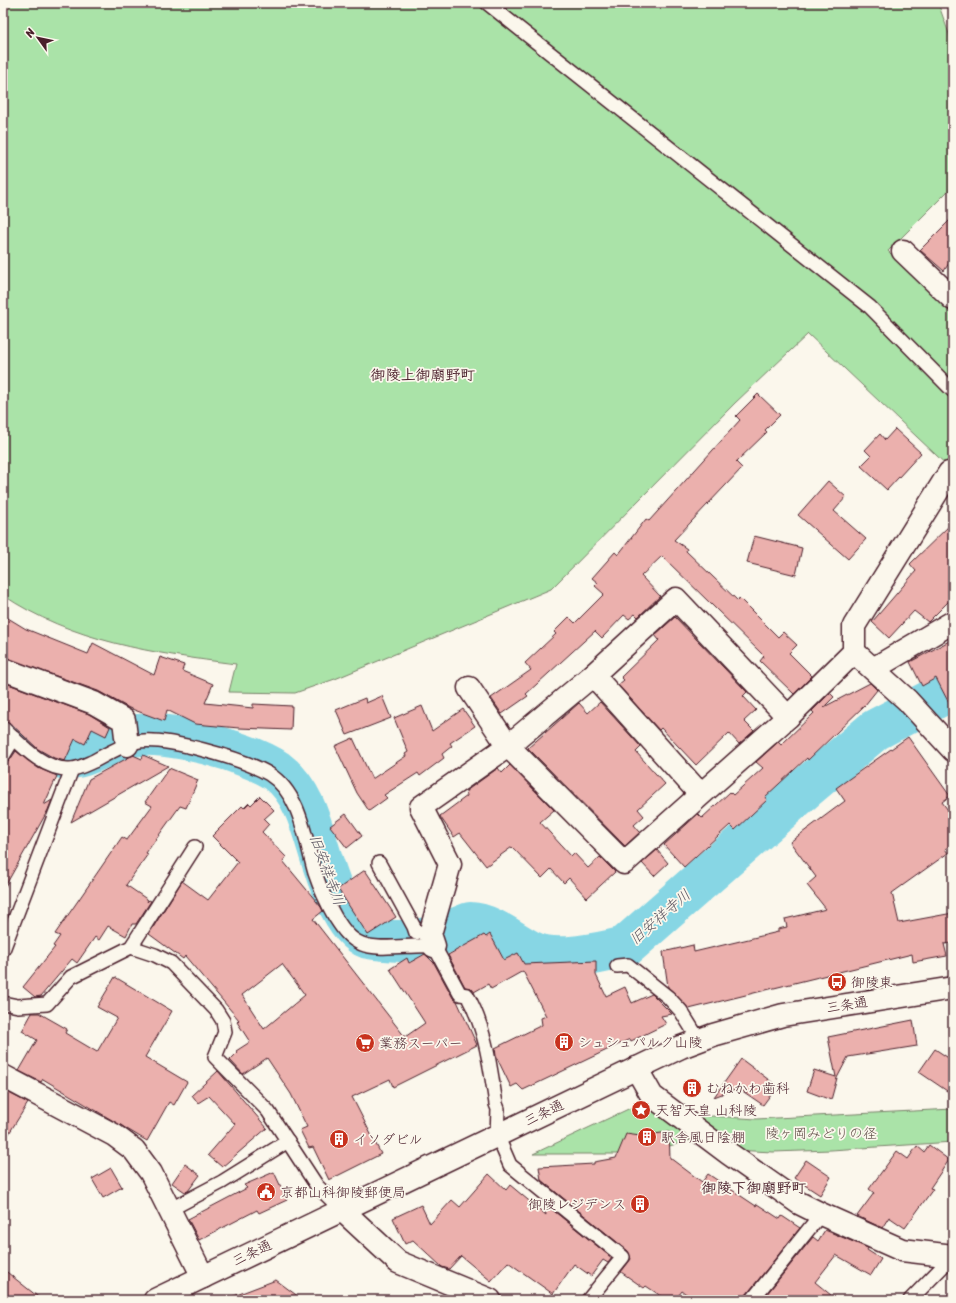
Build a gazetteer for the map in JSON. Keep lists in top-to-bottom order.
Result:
{
  "streets": {
    "street": ["三条通"]
  },
  "districts": ["御陵上御廟野町", "御陵下御廟野町"],
  "water": ["旧安祥寺川"],
  "parks": ["陵ヶ岡みどりの径"],
  "places": {
    "bus stop": ["御陵東"],
    "building": [
      "シュシュパルク山陵",
      "むねかわ歯科",
      "駅舎風日陰棚",
      "イソダビル",
      "御陵レジデンス"
    ],
    "supermarket": ["業務スーパー"],
    "place": ["天智天皇 山科陵"],
    "public building": ["京都山科御陵郵便局"]
  },
  "north": "top left"
}
